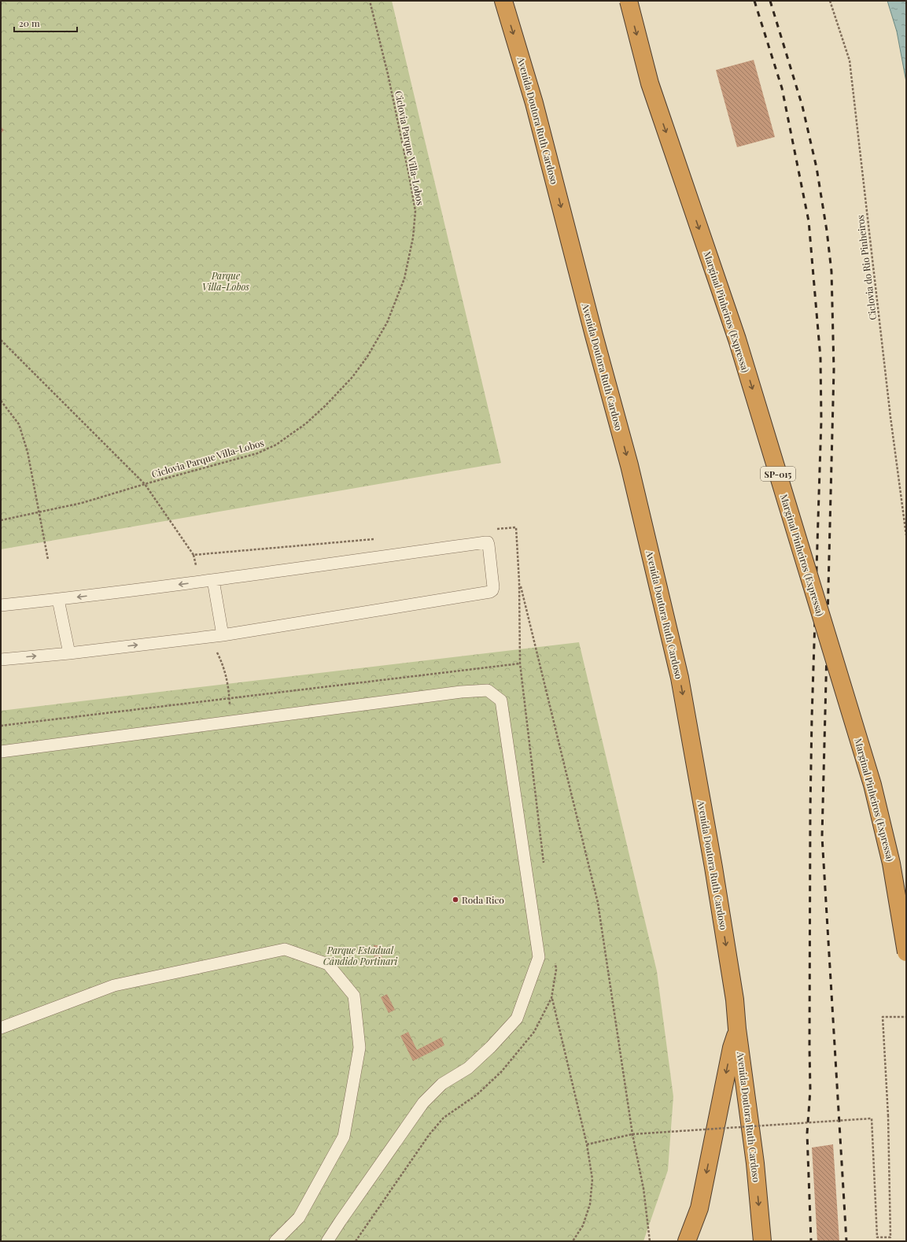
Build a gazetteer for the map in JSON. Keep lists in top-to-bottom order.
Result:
{
  "streets": {
    "highway": ["Avenida Doutora Ruth Cardoso", "Marginal Pinheiros (Expressa)", "SP-015"],
    "path": ["Ciclovia Parque Villa-Lobos", "Ciclovia do Rio Pinheiros"]
  },
  "one_way": ["Avenida Doutora Ruth Cardoso", "Marginal Pinheiros (Expressa)"],
  "parks": ["Parque Villa-Lobos", "Parque Estadual Cândido Portinari"],
  "places": ["Roda Rico"],
  "scale_bar": "20 m"
}
